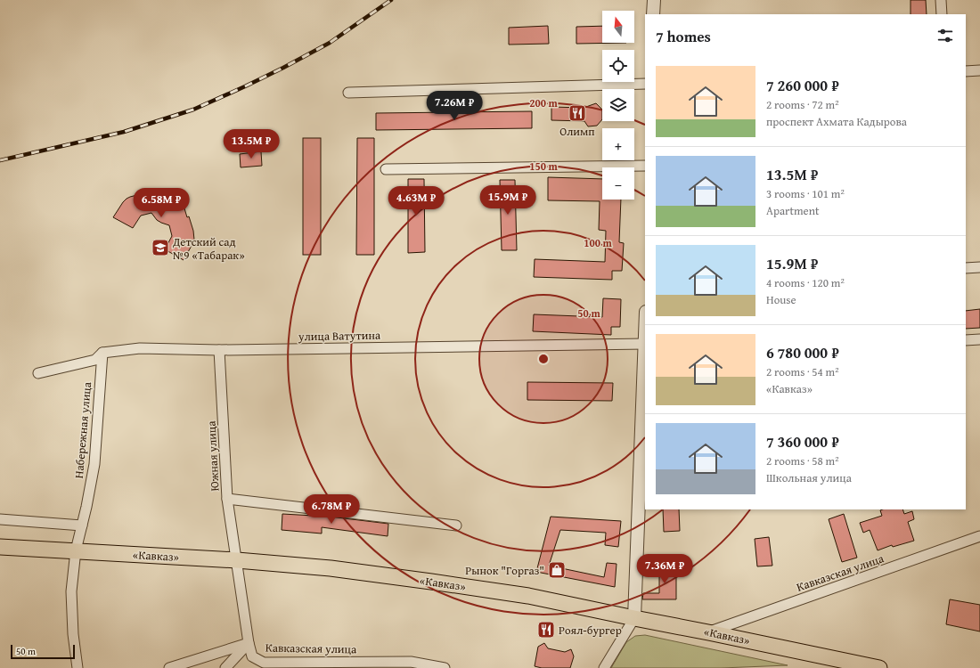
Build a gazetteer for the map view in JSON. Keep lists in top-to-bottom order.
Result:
{
  "streets": {
    "main road": ["«Кавказ»"],
    "street": [
      "улица Ватутина",
      "Набережная улица",
      "Южная улица",
      "Кавказская улица"
    ]
  },
  "crossings": [
    ["улица Ватутина", "Набережная улица"],
    ["улица Ватутина", "Южная улица"],
    ["Набережная улица", "«Кавказ»"],
    ["Южная улица", "«Кавказ»"],
    ["Южная улица", "Кавказская улица"],
    ["«Кавказ»", "Кавказская улица"]
  ],
  "places": {
    "restaurant": ["Олимп", "Роял-бургер"],
    "school or university": ["Детский сад №9 «Табарак»"],
    "shop": ["Рынок \"Горгаз\""]
  },
  "scale_bar": "50 m",
  "north": "top",
  "page": {
    "map_buttons": ["+", "−"],
    "heading": "7 homes",
    "list": [
      {
        "name": "7 260 000 ₽",
        "note": "2 rooms · 72 m² · проспект Ахмата Кадырова"
      },
      {
        "name": "13.5M ₽",
        "note": "3 rooms · 101 m² · Apartment"
      },
      {
        "name": "15.9M ₽",
        "note": "4 rooms · 120 m² · House"
      },
      {
        "name": "6 780 000 ₽",
        "note": "2 rooms · 54 m² · «Кавказ»"
      },
      {
        "name": "7 360 000 ₽",
        "note": "2 rooms · 58 m² · Школьная улица"
      }
    ],
    "price": [
      "7.26M ₽",
      "13.5M ₽",
      "15.9M ₽",
      "4.63M ₽",
      "6.58M ₽",
      "6.78M ₽",
      "7.36M ₽"
    ],
    "scale": "50 m"
  },
  "rings": [
    "200 m",
    "150 m",
    "100 m",
    "50 m"
  ]
}
